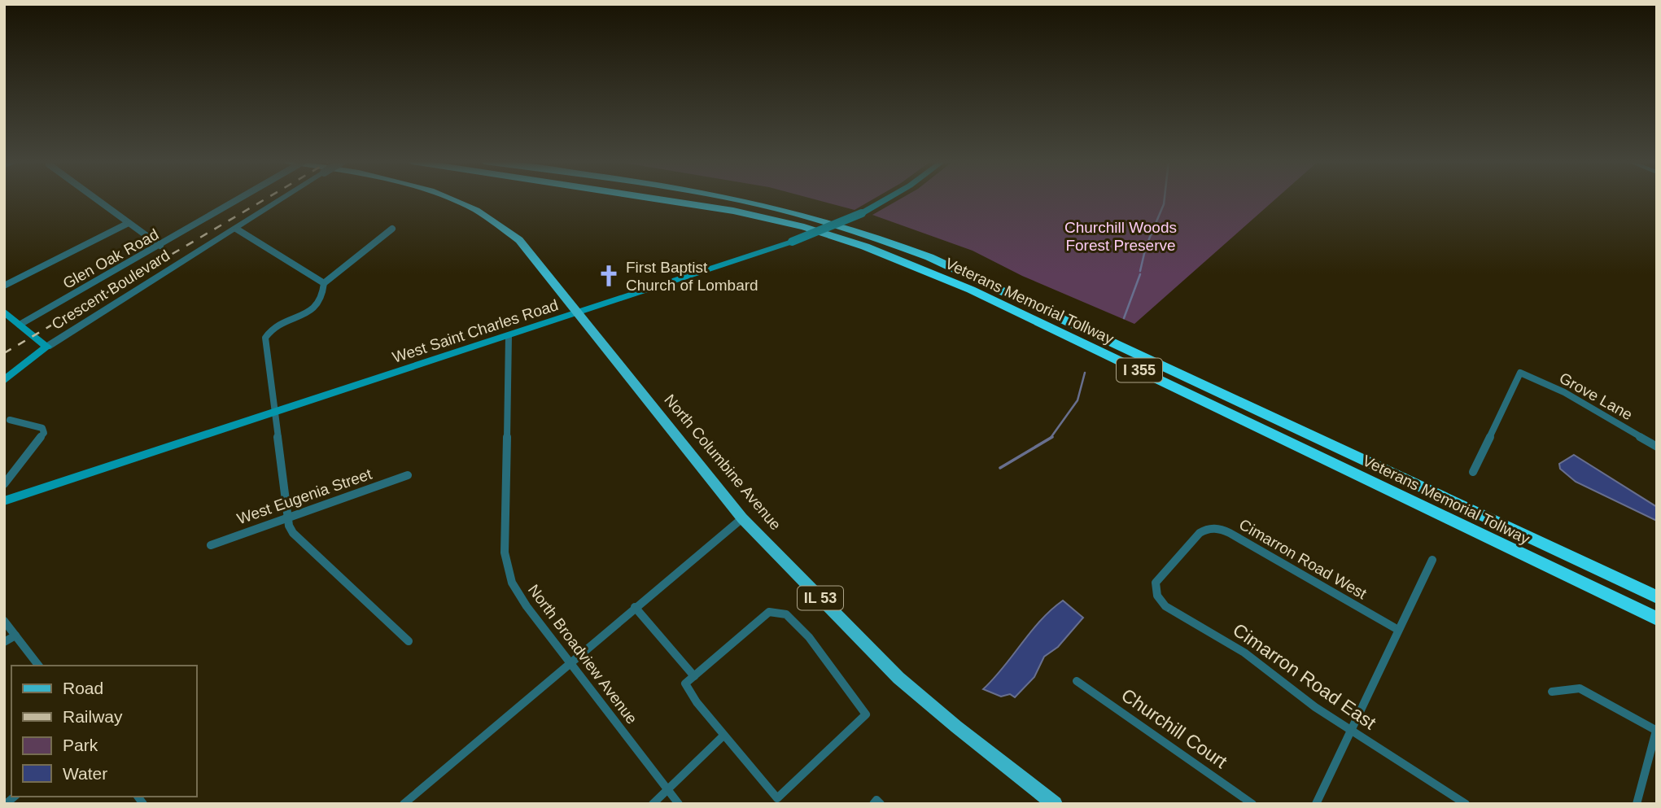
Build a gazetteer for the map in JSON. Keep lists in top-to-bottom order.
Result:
{
  "streets": {
    "highway": ["Veterans Memorial Tollway", "I 355"],
    "main road": [
      "Crescent Boulevard",
      "West Saint Charles Road",
      "North Columbine Avenue",
      "IL 53"
    ],
    "street": [
      "Glen Oak Road",
      "Grove Lane",
      "West Eugenia Street",
      "Cimarron Road West",
      "North Broadview Avenue",
      "Cimarron Road East",
      "Churchill Court"
    ]
  },
  "crossings": [
    ["West Saint Charles Road", "North Columbine Avenue"],
    ["West Saint Charles Road", "IL 53"],
    ["West Saint Charles Road", "North Broadview Avenue"],
    ["North Columbine Avenue", "IL 53"],
    ["Cimarron Road West", "Cimarron Road East"]
  ],
  "parks": ["Churchill Woods Forest Preserve"],
  "places": {
    "church": ["First Baptist Church of Lombard"]
  },
  "legend": [
    "Road",
    "Railway",
    "Park",
    "Water"
  ]
}
